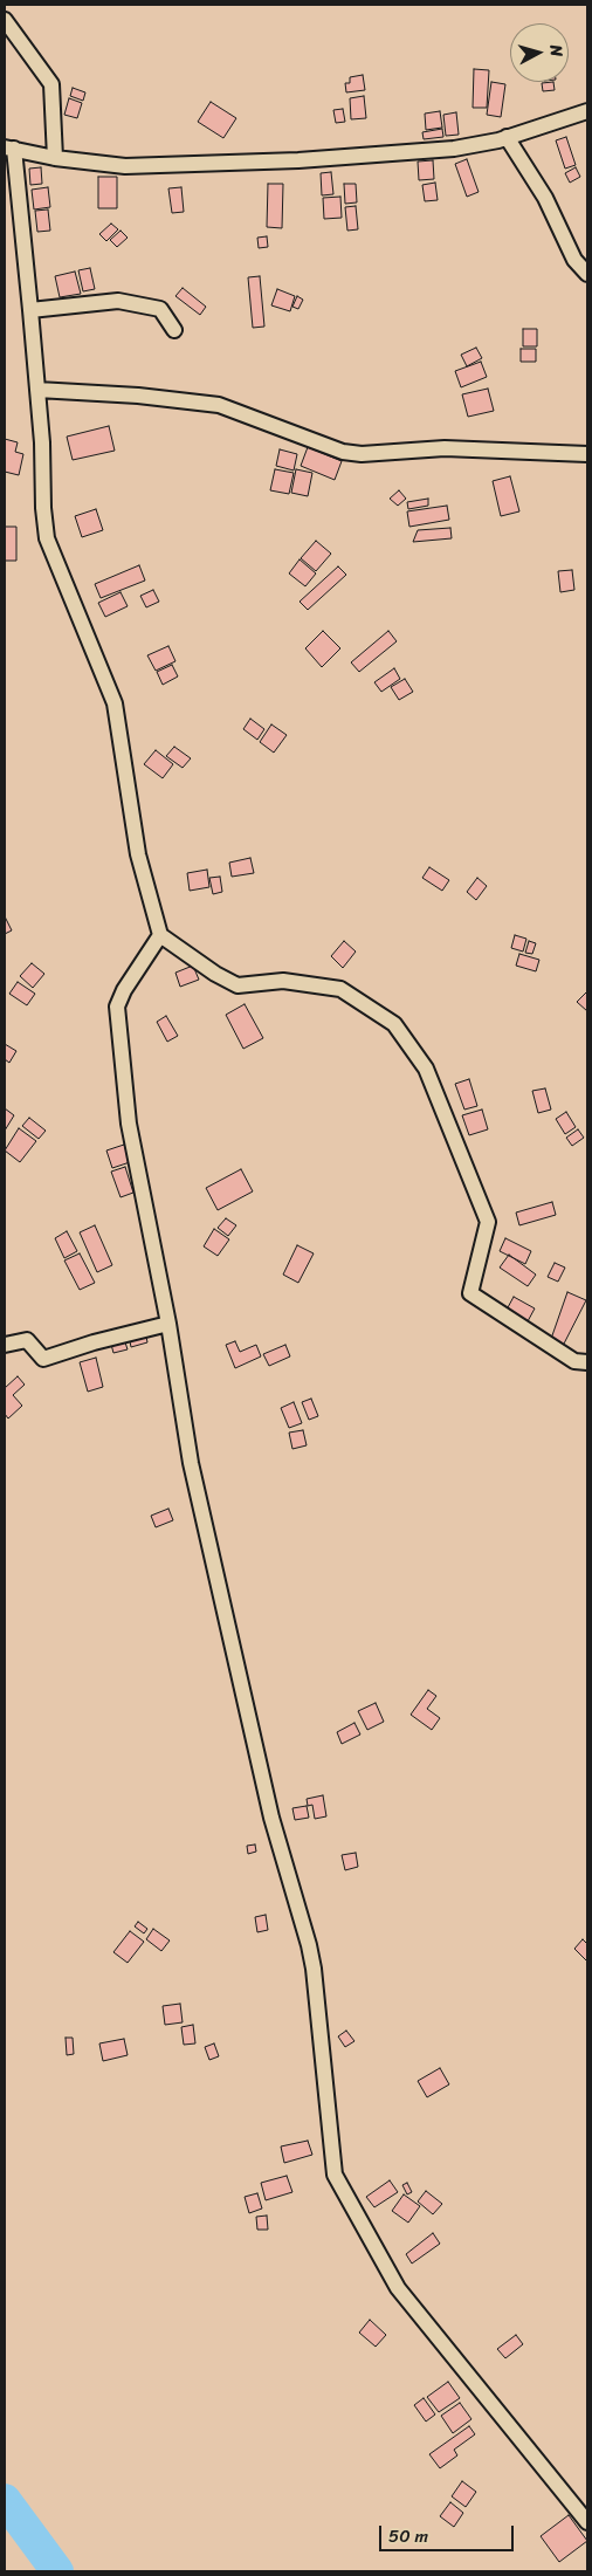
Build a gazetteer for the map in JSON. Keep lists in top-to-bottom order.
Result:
{
  "scale_bar": "50 m",
  "north": "right"
}
